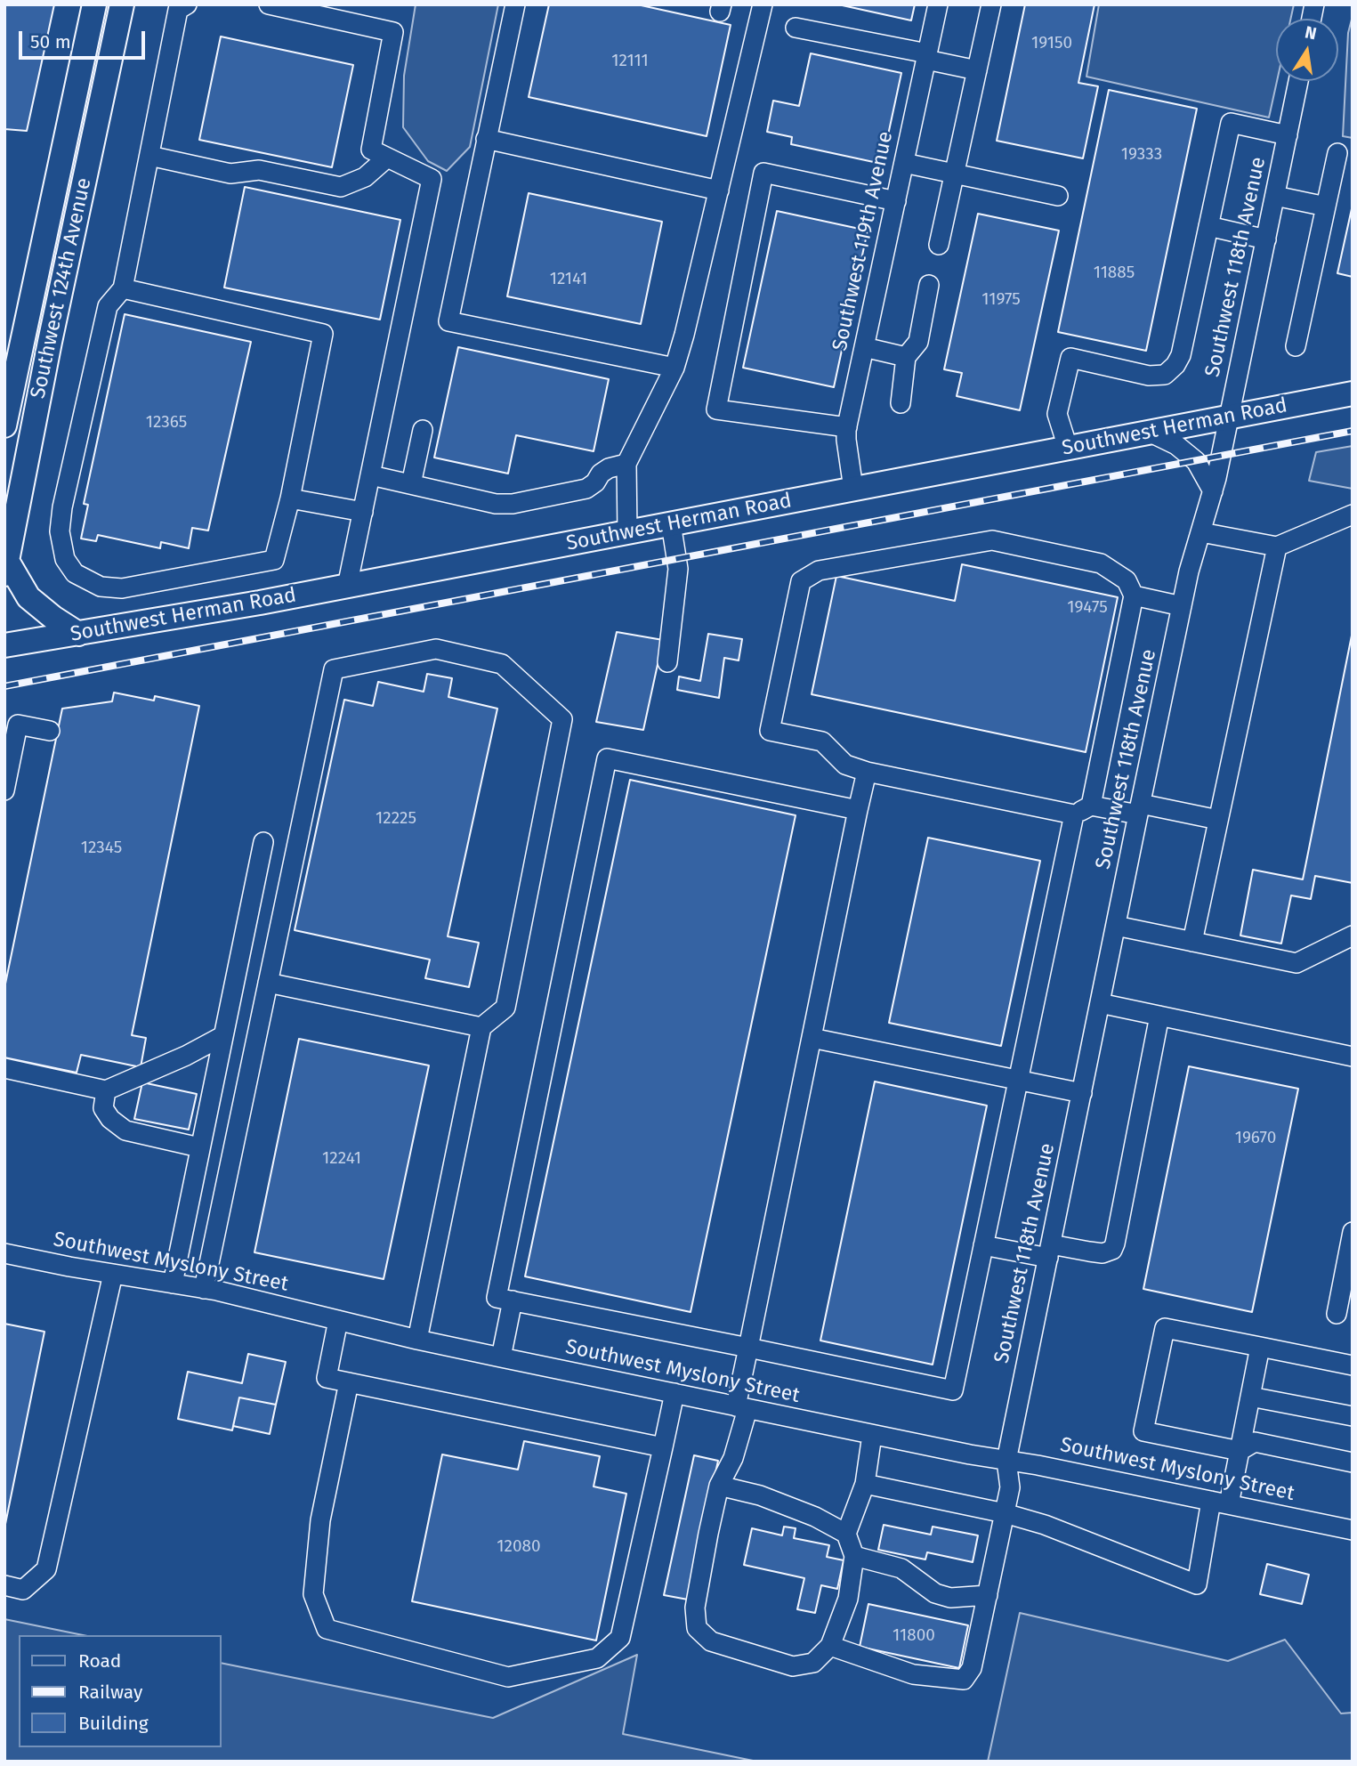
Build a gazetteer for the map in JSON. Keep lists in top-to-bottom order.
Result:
{
  "streets": {
    "main road": ["Southwest 124th Avenue", "Southwest Herman Road"],
    "street": ["Southwest 119th Avenue", "Southwest 118th Avenue", "Southwest Myslony Street"]
  },
  "crossings": [
    ["Southwest 119th Avenue", "Southwest Herman Road"],
    ["Southwest 118th Avenue", "Southwest Herman Road"],
    ["Southwest 118th Avenue", "Southwest Myslony Street"]
  ],
  "house_numbers": [
    "19150",
    "12111",
    "19333",
    "11885",
    "12141",
    "11975",
    "12365",
    "19475",
    "12225",
    "12345",
    "19670",
    "12241",
    "12080",
    "11800"
  ],
  "legend": ["Road", "Railway", "Building"],
  "scale_bar": "50 m",
  "north": "top"
}
